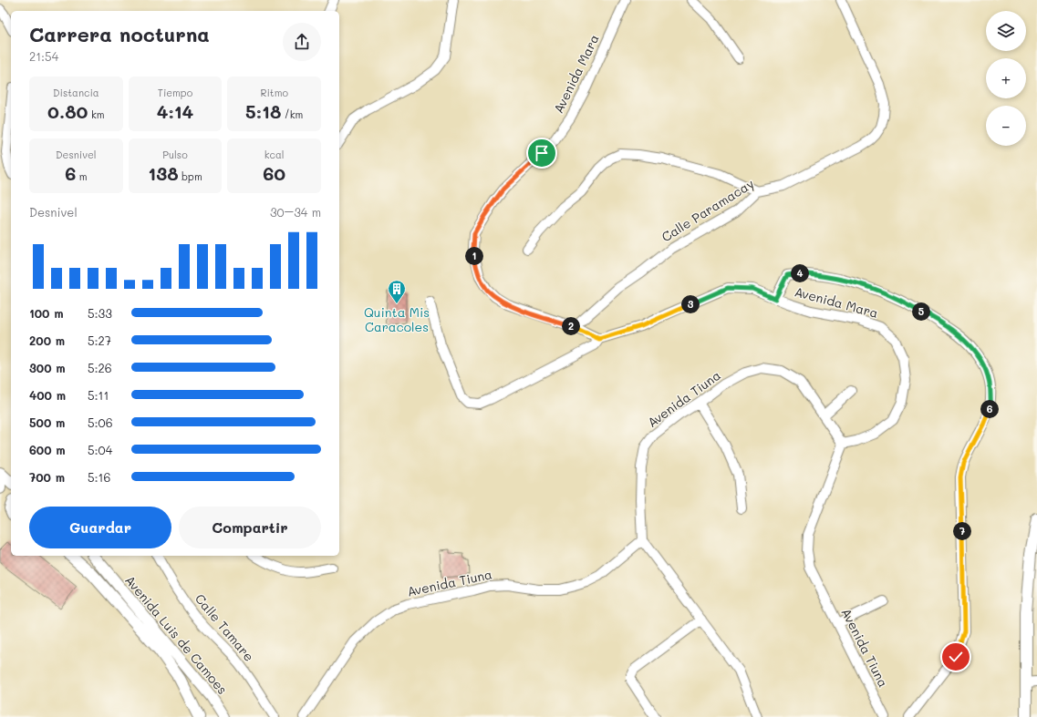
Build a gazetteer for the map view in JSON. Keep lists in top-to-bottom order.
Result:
{
  "streets": {
    "street": [
      "Avenida Mara",
      "Calle Paramacay",
      "Avenida Tiuna",
      "Calle Tamare",
      "Avenida Luis de Camoes"
    ]
  },
  "crossings": [
    ["Avenida Mara", "Calle Paramacay"],
    ["Avenida Mara", "Avenida Tiuna"]
  ],
  "places": {
    "building": ["Quinta Mis Caracoles"]
  },
  "page": {
    "map_buttons": ["+", "−"],
    "heading": ["Carrera nocturna", "21:54"],
    "stats": [
      ["Distancia", "0.80 km"],
      ["Tiempo", "4:14"],
      ["Ritmo", "5:18 /km"],
      ["Desnivel", "6 m"],
      ["Pulso", "138 bpm"],
      ["kcal", "60"]
    ],
    "chart": ["Desnivel", "30–34 m"],
    "pins": [
      "1",
      "4",
      "3",
      "5",
      "2",
      "6",
      "7"
    ],
    "list": [
      {
        "name": "100 m",
        "note": "5:33"
      },
      {
        "name": "200 m",
        "note": "5:27"
      },
      {
        "name": "300 m",
        "note": "5:26"
      },
      {
        "name": "400 m",
        "note": "5:11"
      },
      {
        "name": "500 m",
        "note": "5:06"
      },
      {
        "name": "600 m",
        "note": "5:04"
      },
      {
        "name": "700 m",
        "note": "5:16"
      }
    ],
    "buttons": ["Guardar", "Compartir"]
  }
}
